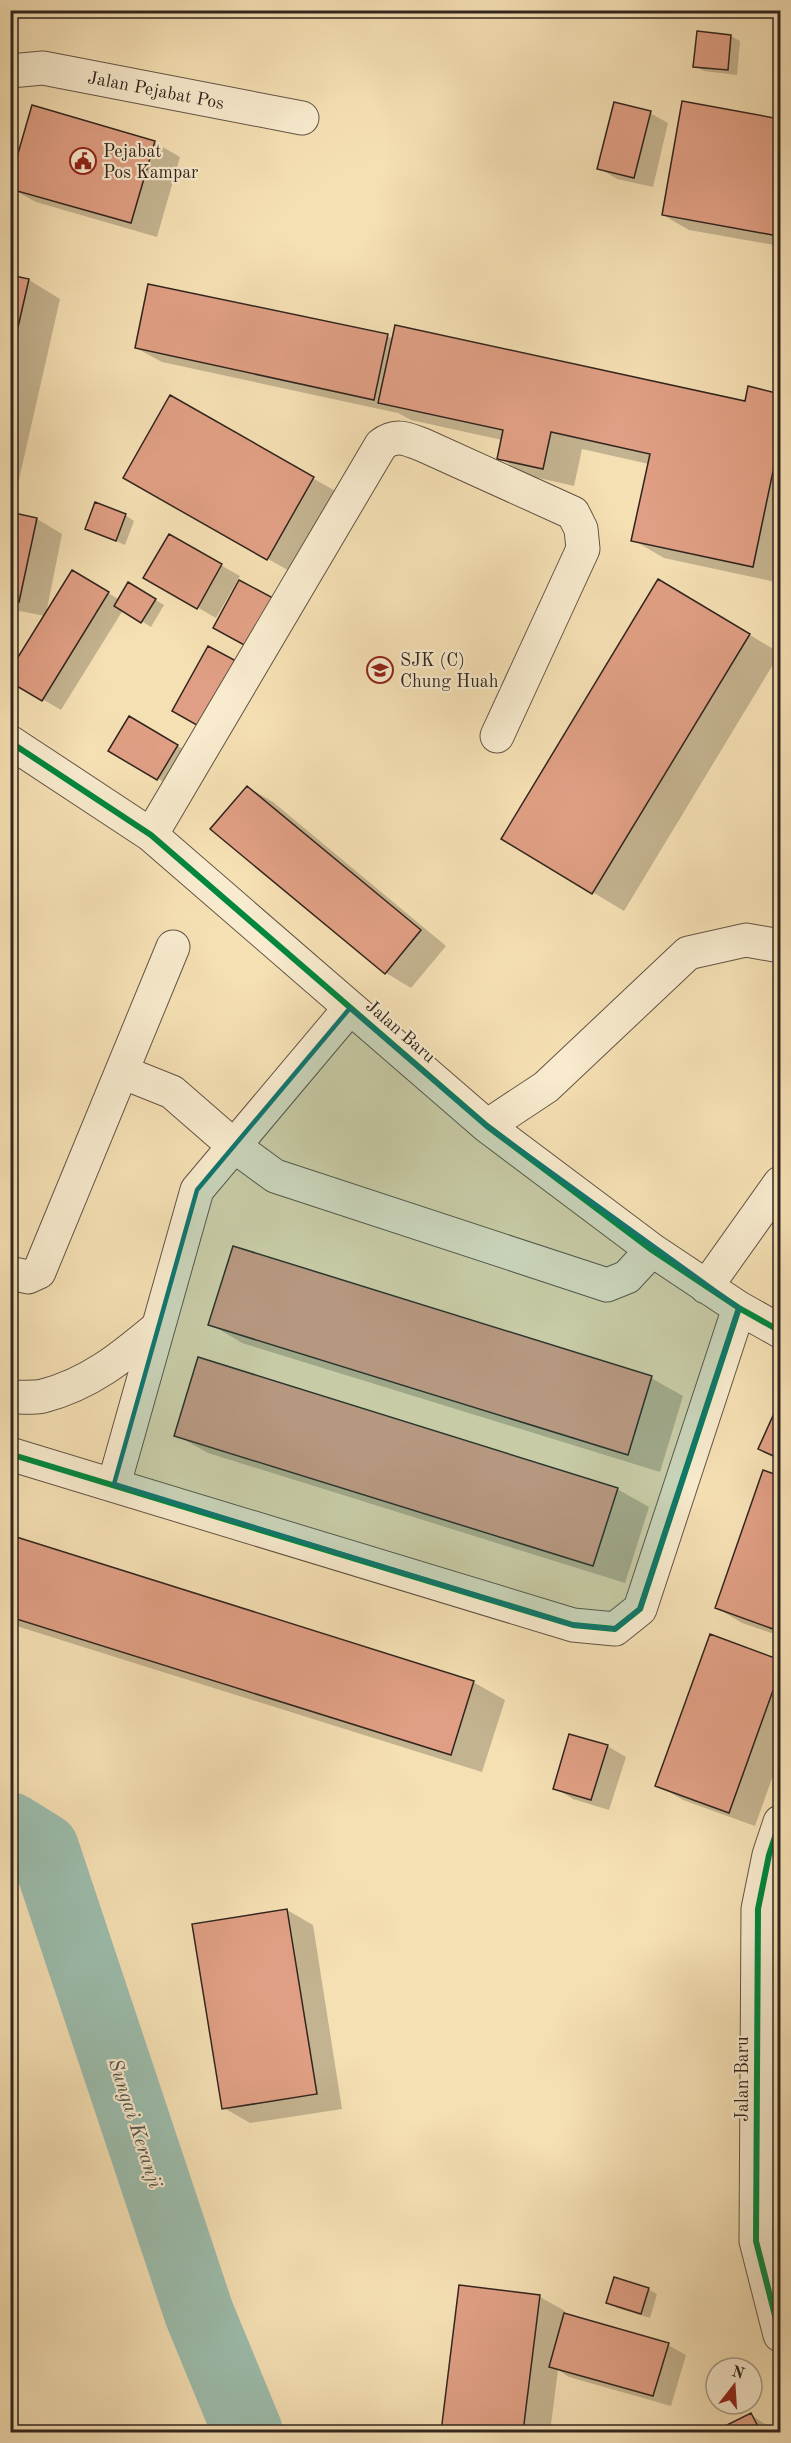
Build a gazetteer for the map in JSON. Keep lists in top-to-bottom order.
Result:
{
  "streets": {
    "street": ["Jalan Pejabat Pos", "Jalan Baru"]
  },
  "water": ["Sungai Keranji"],
  "places": {
    "public building": ["Pejabat Pos Kampar"],
    "school or university": ["SJK (C) Chung Huah"]
  },
  "north": "top"
}
